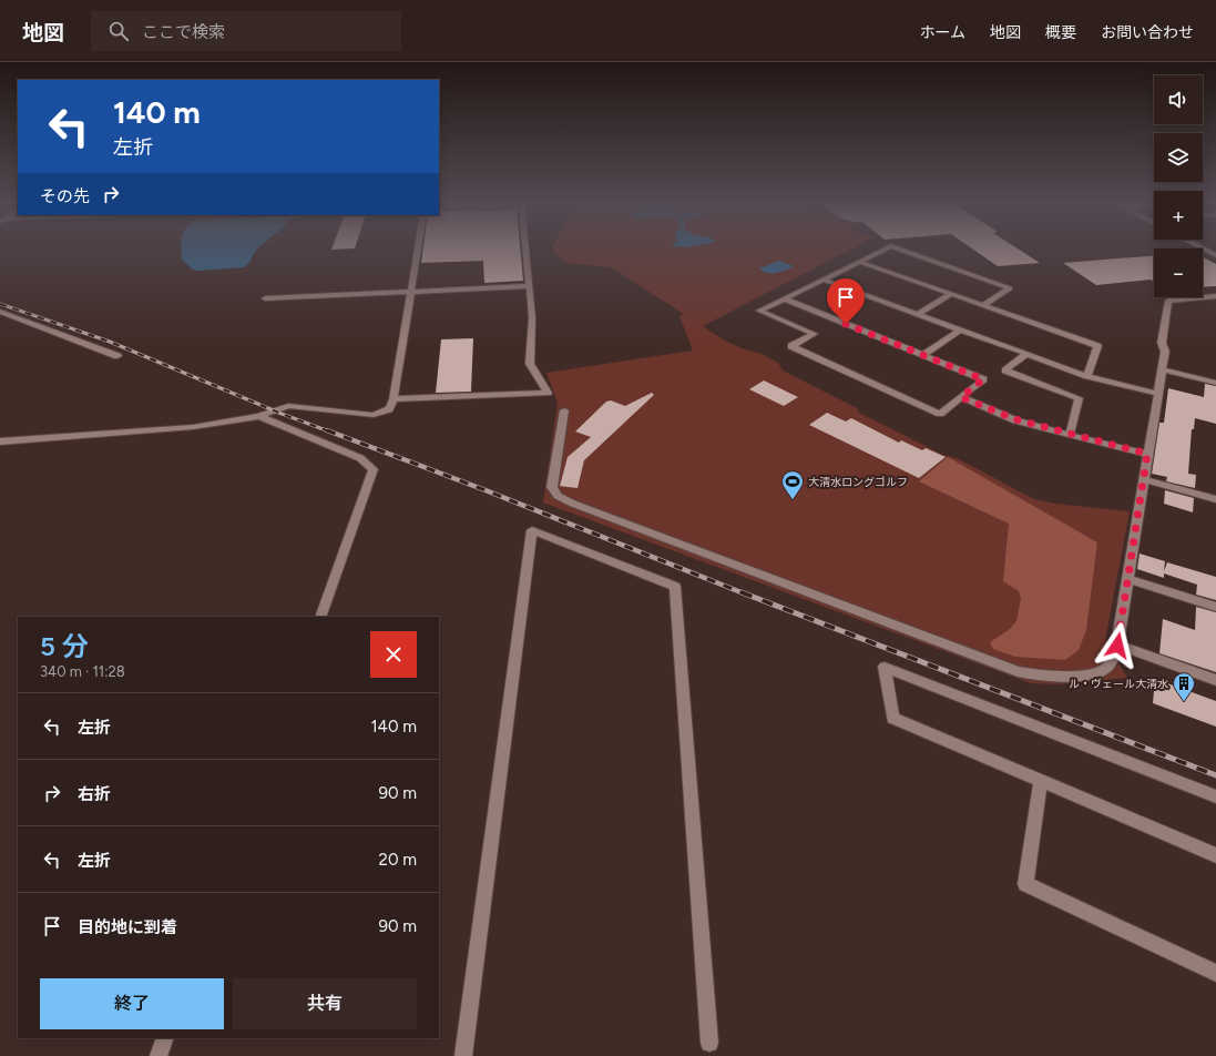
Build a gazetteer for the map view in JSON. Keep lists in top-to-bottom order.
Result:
{
  "places": {
    "sports": ["大清水ロングゴルフ"],
    "building": ["ル・ヴェール大清水"]
  },
  "page": {
    "header": "地図",
    "search": "ここで検索",
    "nav": [
      "ホーム",
      "地図",
      "概要",
      "お問い合わせ"
    ],
    "map_buttons": ["+", "−"],
    "turn": ["140 m", "左折"],
    "then": "その先",
    "heading": ["5 分", "340 m · 11:28"],
    "list": [
      {
        "name": "左折",
        "value": "140 m"
      },
      {
        "name": "右折",
        "value": "90 m"
      },
      {
        "name": "左折",
        "value": "20 m"
      },
      {
        "name": "目的地に到着",
        "value": "90 m"
      }
    ],
    "buttons": ["終了", "共有"]
  }
}
